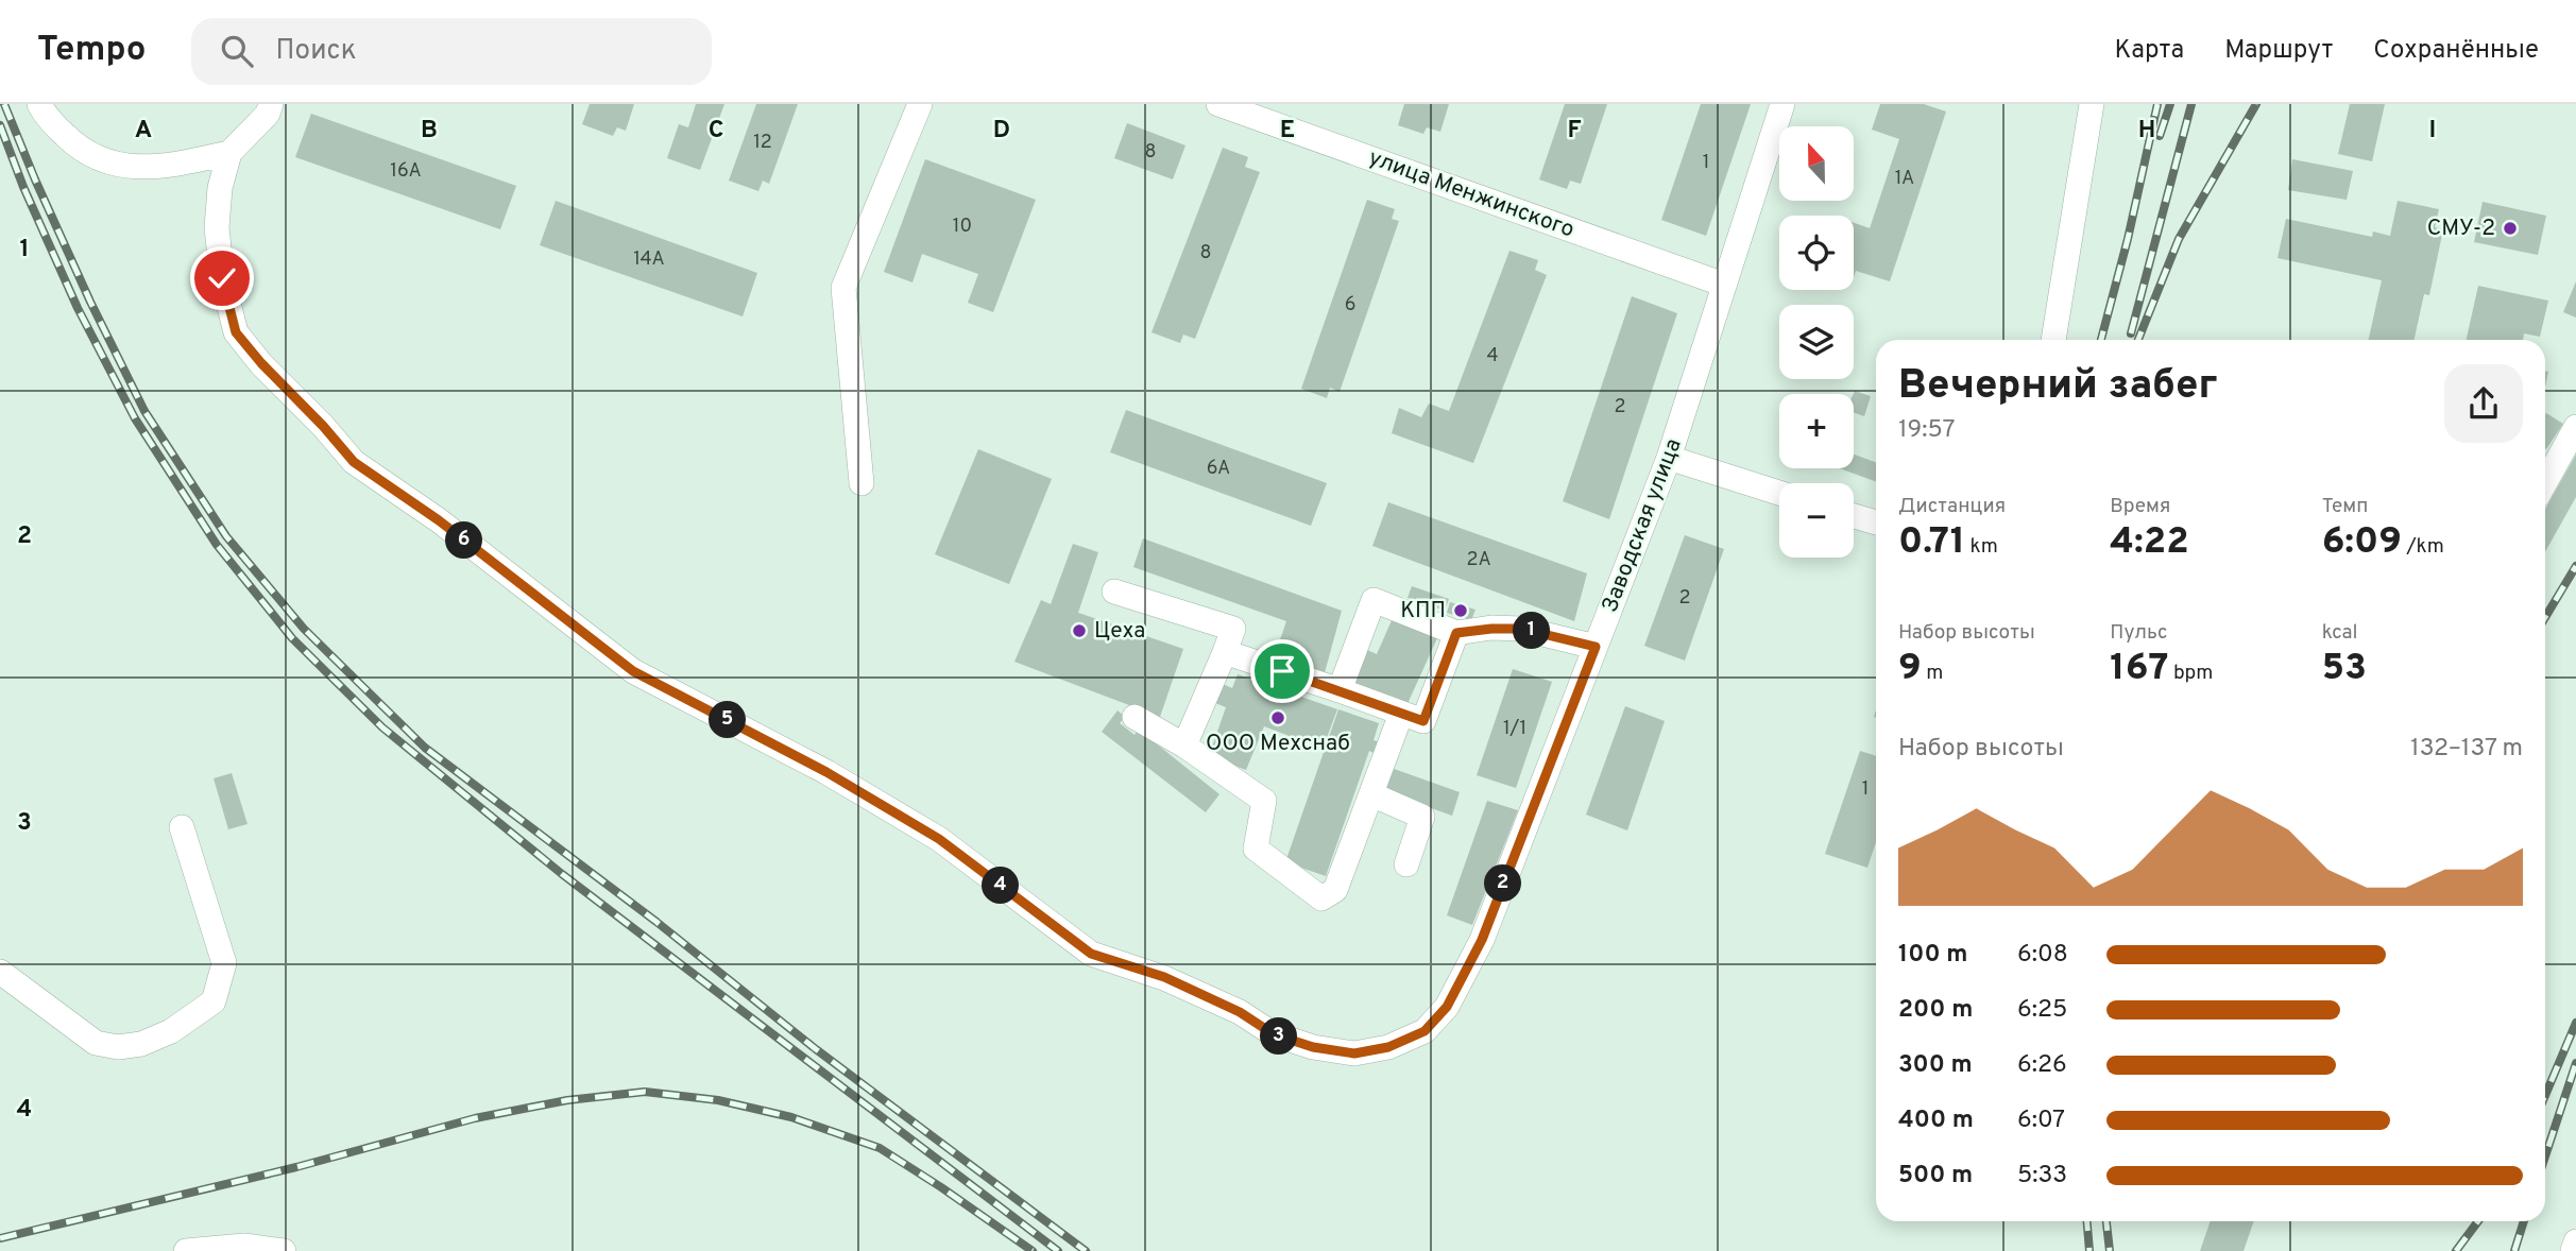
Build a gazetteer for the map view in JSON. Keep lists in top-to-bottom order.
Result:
{
  "streets": {
    "street": ["улица Менжинского", "Заводская улица"]
  },
  "crossings": [
    ["улица Менжинского", "Заводская улица"]
  ],
  "places": [
    "СМУ-2",
    "КПП",
    "Цеха",
    "ООО Мехснаб"
  ],
  "house_numbers": [
    "12",
    "8",
    "1",
    "16А",
    "1А",
    "10",
    "8",
    "14А",
    "6",
    "4",
    "2",
    "6А",
    "2А",
    "2",
    "1/1",
    "1"
  ],
  "north": "top",
  "page": {
    "header": "Tempo",
    "search": "Поиск",
    "nav": ["Карта", "Маршрут", "Сохранённые"],
    "map_buttons": ["+", "−"],
    "heading": ["Вечерний забег", "19:57"],
    "stats": [
      ["Дистанция", "0.71 km"],
      ["Время", "4:22"],
      ["Темп", "6:09 /km"],
      ["Набор высоты", "9 m"],
      ["Пульс", "167 bpm"],
      ["kcal", "53"]
    ],
    "pins": [
      "6",
      "1",
      "5",
      "2",
      "4",
      "3"
    ],
    "chart": ["Набор высоты", "132–137 m"],
    "list": [
      {
        "name": "100 m",
        "note": "6:08"
      },
      {
        "name": "200 m",
        "note": "6:25"
      },
      {
        "name": "300 m",
        "note": "6:26"
      },
      {
        "name": "400 m",
        "note": "6:07"
      },
      {
        "name": "500 m",
        "note": "5:33"
      }
    ]
  },
  "grid": {
    "columns": [
      "A",
      "B",
      "C",
      "D",
      "E",
      "F",
      "H",
      "I"
    ],
    "rows": [
      "1",
      "2",
      "3",
      "4"
    ]
  }
}
